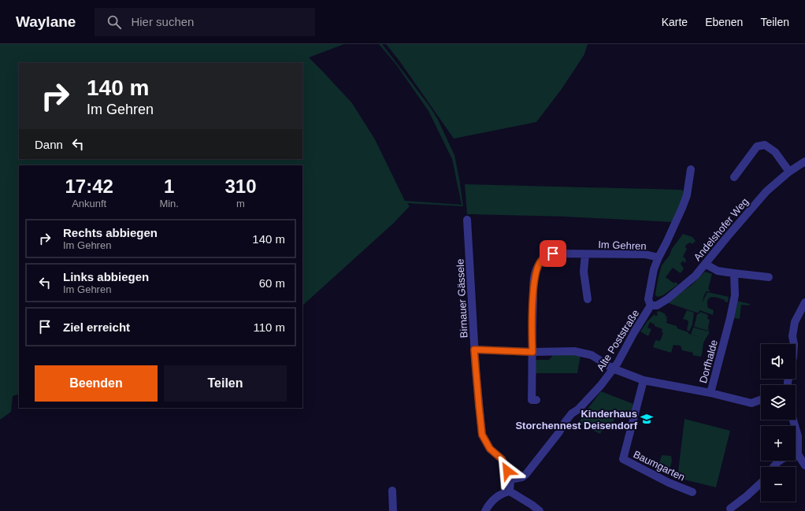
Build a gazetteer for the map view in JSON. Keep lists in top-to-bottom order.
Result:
{
  "streets": {
    "street": [
      "Andelshofer Weg",
      "Im Gehren",
      "Birnauer Gässele",
      "Alte Poststraße",
      "Dorfhalde",
      "Baumgarten"
    ]
  },
  "crossings": [
    ["Andelshofer Weg", "Alte Poststraße"],
    ["Im Gehren", "Alte Poststraße"],
    ["Birnauer Gässele", "Alte Poststraße"],
    ["Alte Poststraße", "Dorfhalde"],
    ["Dorfhalde", "Baumgarten"]
  ],
  "places": {
    "school or university": ["Kinderhaus Storchennest Deisendorf"]
  },
  "page": {
    "header": "Waylane",
    "search": "Hier suchen",
    "nav": ["Karte", "Ebenen", "Teilen"],
    "turn": ["140 m", "Im Gehren"],
    "then": "Dann",
    "eta": [
      "17:42",
      "Ankunft",
      "1",
      "Min.",
      "310",
      "m"
    ],
    "list": [
      {
        "name": "Rechts abbiegen",
        "note": "Im Gehren",
        "value": "140 m"
      },
      {
        "name": "Links abbiegen",
        "note": "Im Gehren",
        "value": "60 m"
      },
      {
        "name": "Ziel erreicht",
        "value": "110 m"
      }
    ],
    "map_buttons": ["+", "−"],
    "buttons": ["Beenden", "Teilen"]
  }
}
